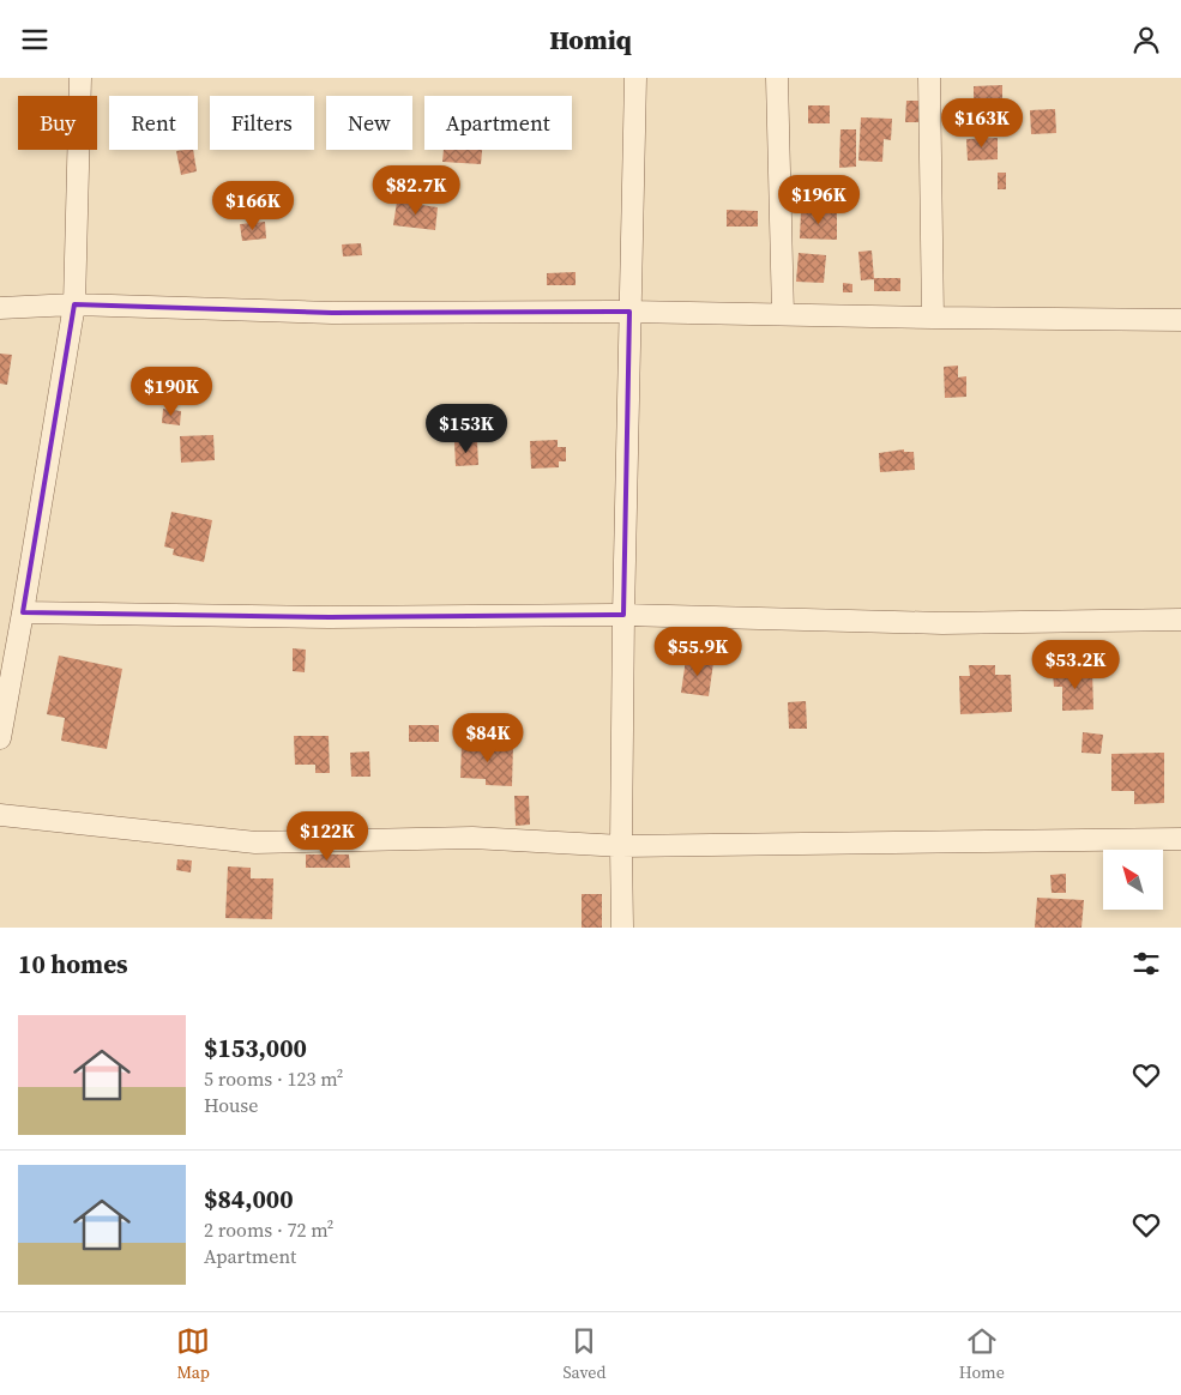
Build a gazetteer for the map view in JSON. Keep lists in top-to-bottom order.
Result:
{
  "north": "top left",
  "page": {
    "header": "Homiq",
    "chip": [
      "Buy",
      "Rent",
      "Filters",
      "New",
      "Apartment"
    ],
    "price": [
      "$163K",
      "$82.7K",
      "$196K",
      "$166K",
      "$190K",
      "$153K",
      "$55.9K",
      "$53.2K",
      "$84K",
      "$122K"
    ],
    "heading": "10 homes",
    "list": [
      {
        "name": "$153,000",
        "note": "5 rooms · 123 m² · House"
      },
      {
        "name": "$84,000",
        "note": "2 rooms · 72 m² · Apartment"
      }
    ],
    "tabs": ["Map", "Saved", "Home"]
  }
}
